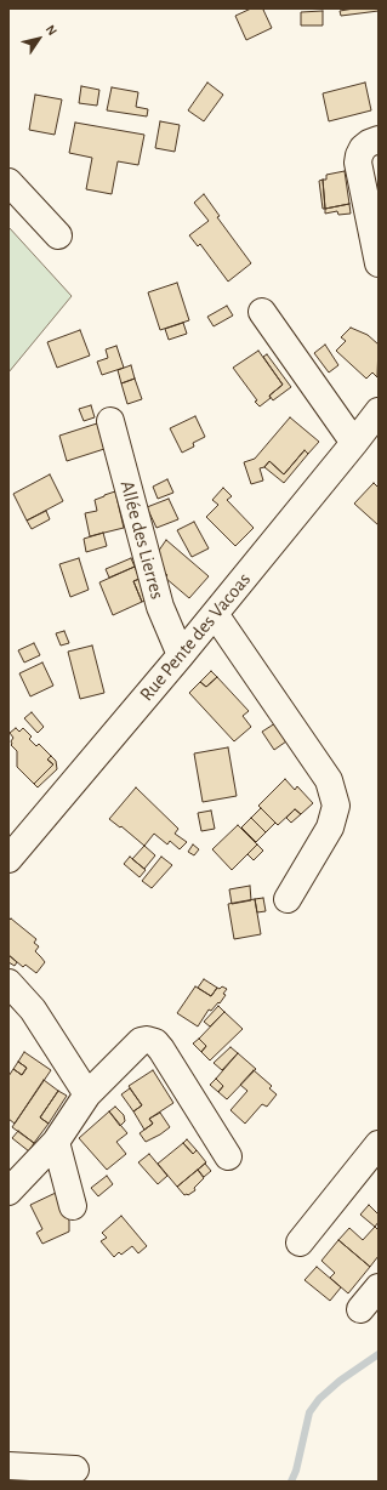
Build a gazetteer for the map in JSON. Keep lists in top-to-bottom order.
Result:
{
  "streets": {
    "street": ["Allée des Lierres", "Rue Pente des Vacoas"]
  },
  "crossings": [
    ["Allée des Lierres", "Rue Pente des Vacoas"]
  ],
  "north": "top right"
}
